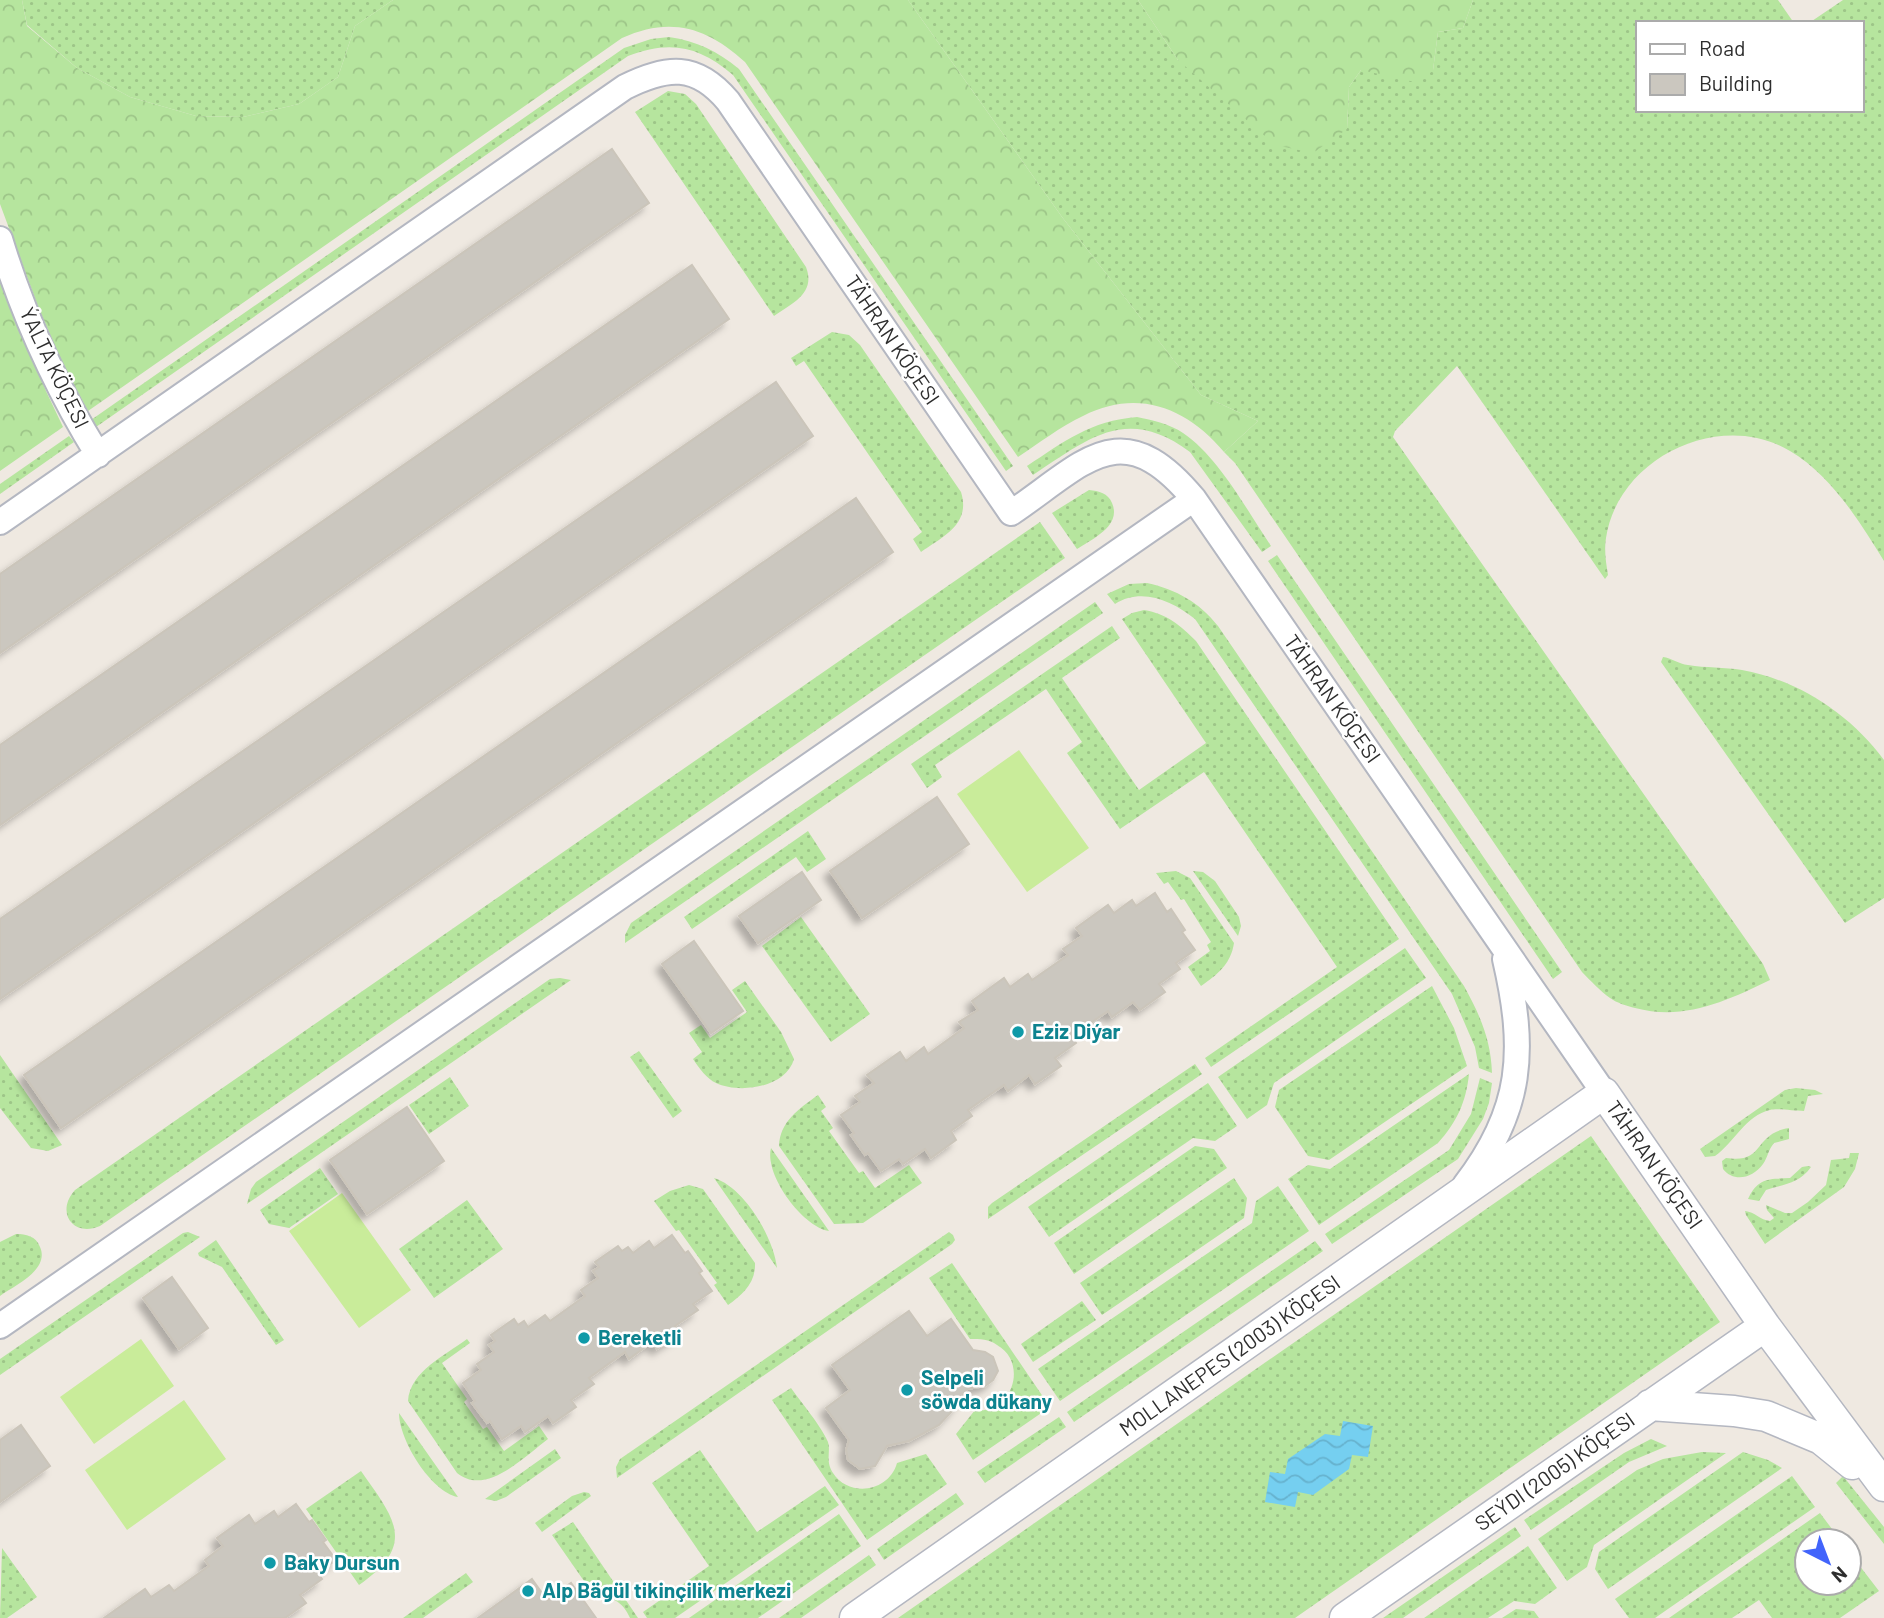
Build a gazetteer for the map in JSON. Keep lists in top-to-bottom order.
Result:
{
  "streets": {
    "street": [
      "TÄHRAN KÖÇESI",
      "ÝALTA KÖÇESI",
      "MOLLANEPES (2003) KÖÇESI",
      "SEÝDI (2005) KÖÇESI"
    ]
  },
  "crossings": [
    ["TÄHRAN KÖÇESI", "ÝALTA KÖÇESI"],
    ["TÄHRAN KÖÇESI", "MOLLANEPES (2003) KÖÇESI"],
    ["TÄHRAN KÖÇESI", "SEÝDI (2005) KÖÇESI"]
  ],
  "places": [
    "Eziz Diýar",
    "Bereketli",
    "Selpeli söwda dükany",
    "Baky Dursun",
    "Alp Bägül tikinçilik merkezi"
  ],
  "legend": ["Road", "Building"],
  "north": "bottom right"
}
